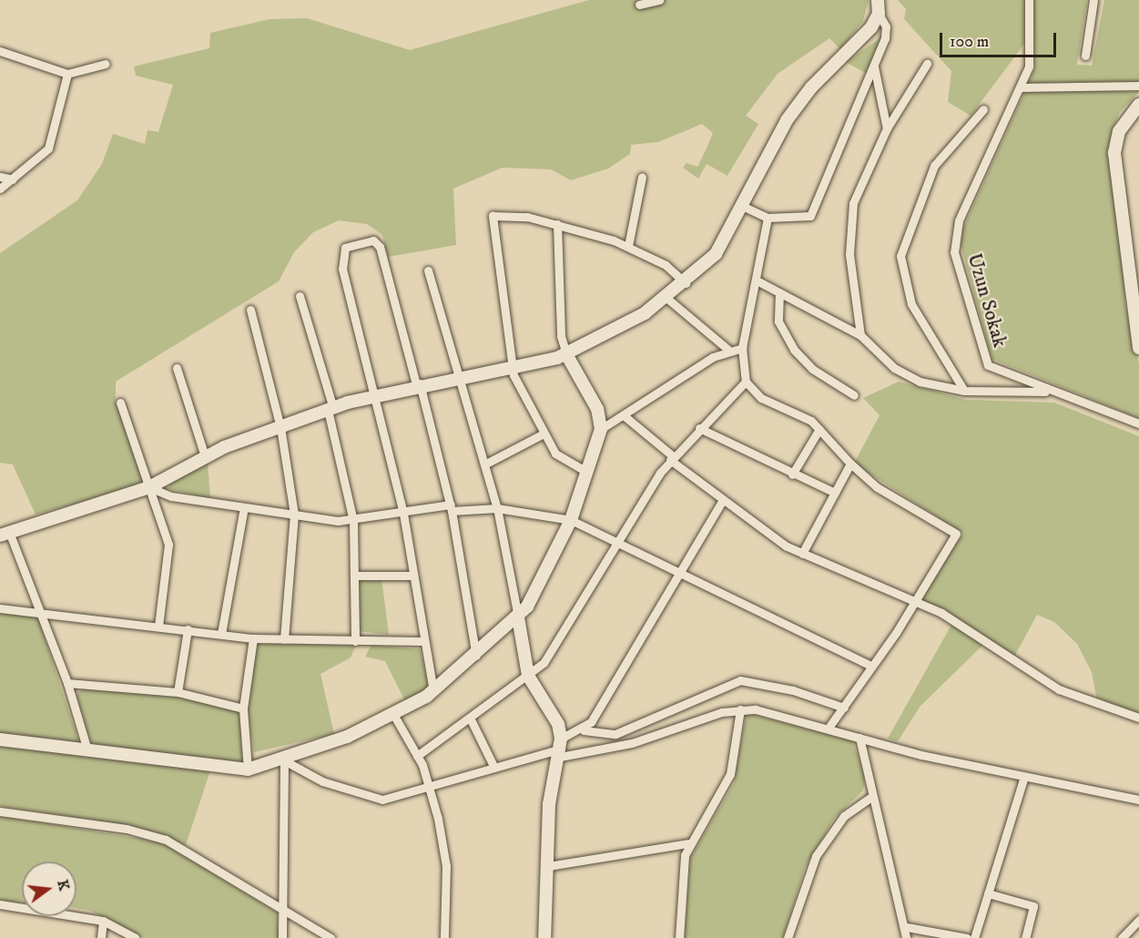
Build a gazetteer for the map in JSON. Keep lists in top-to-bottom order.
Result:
{
  "streets": {
    "street": ["Uzun Sokak"]
  },
  "scale_bar": "100 m",
  "north": "right"
}
